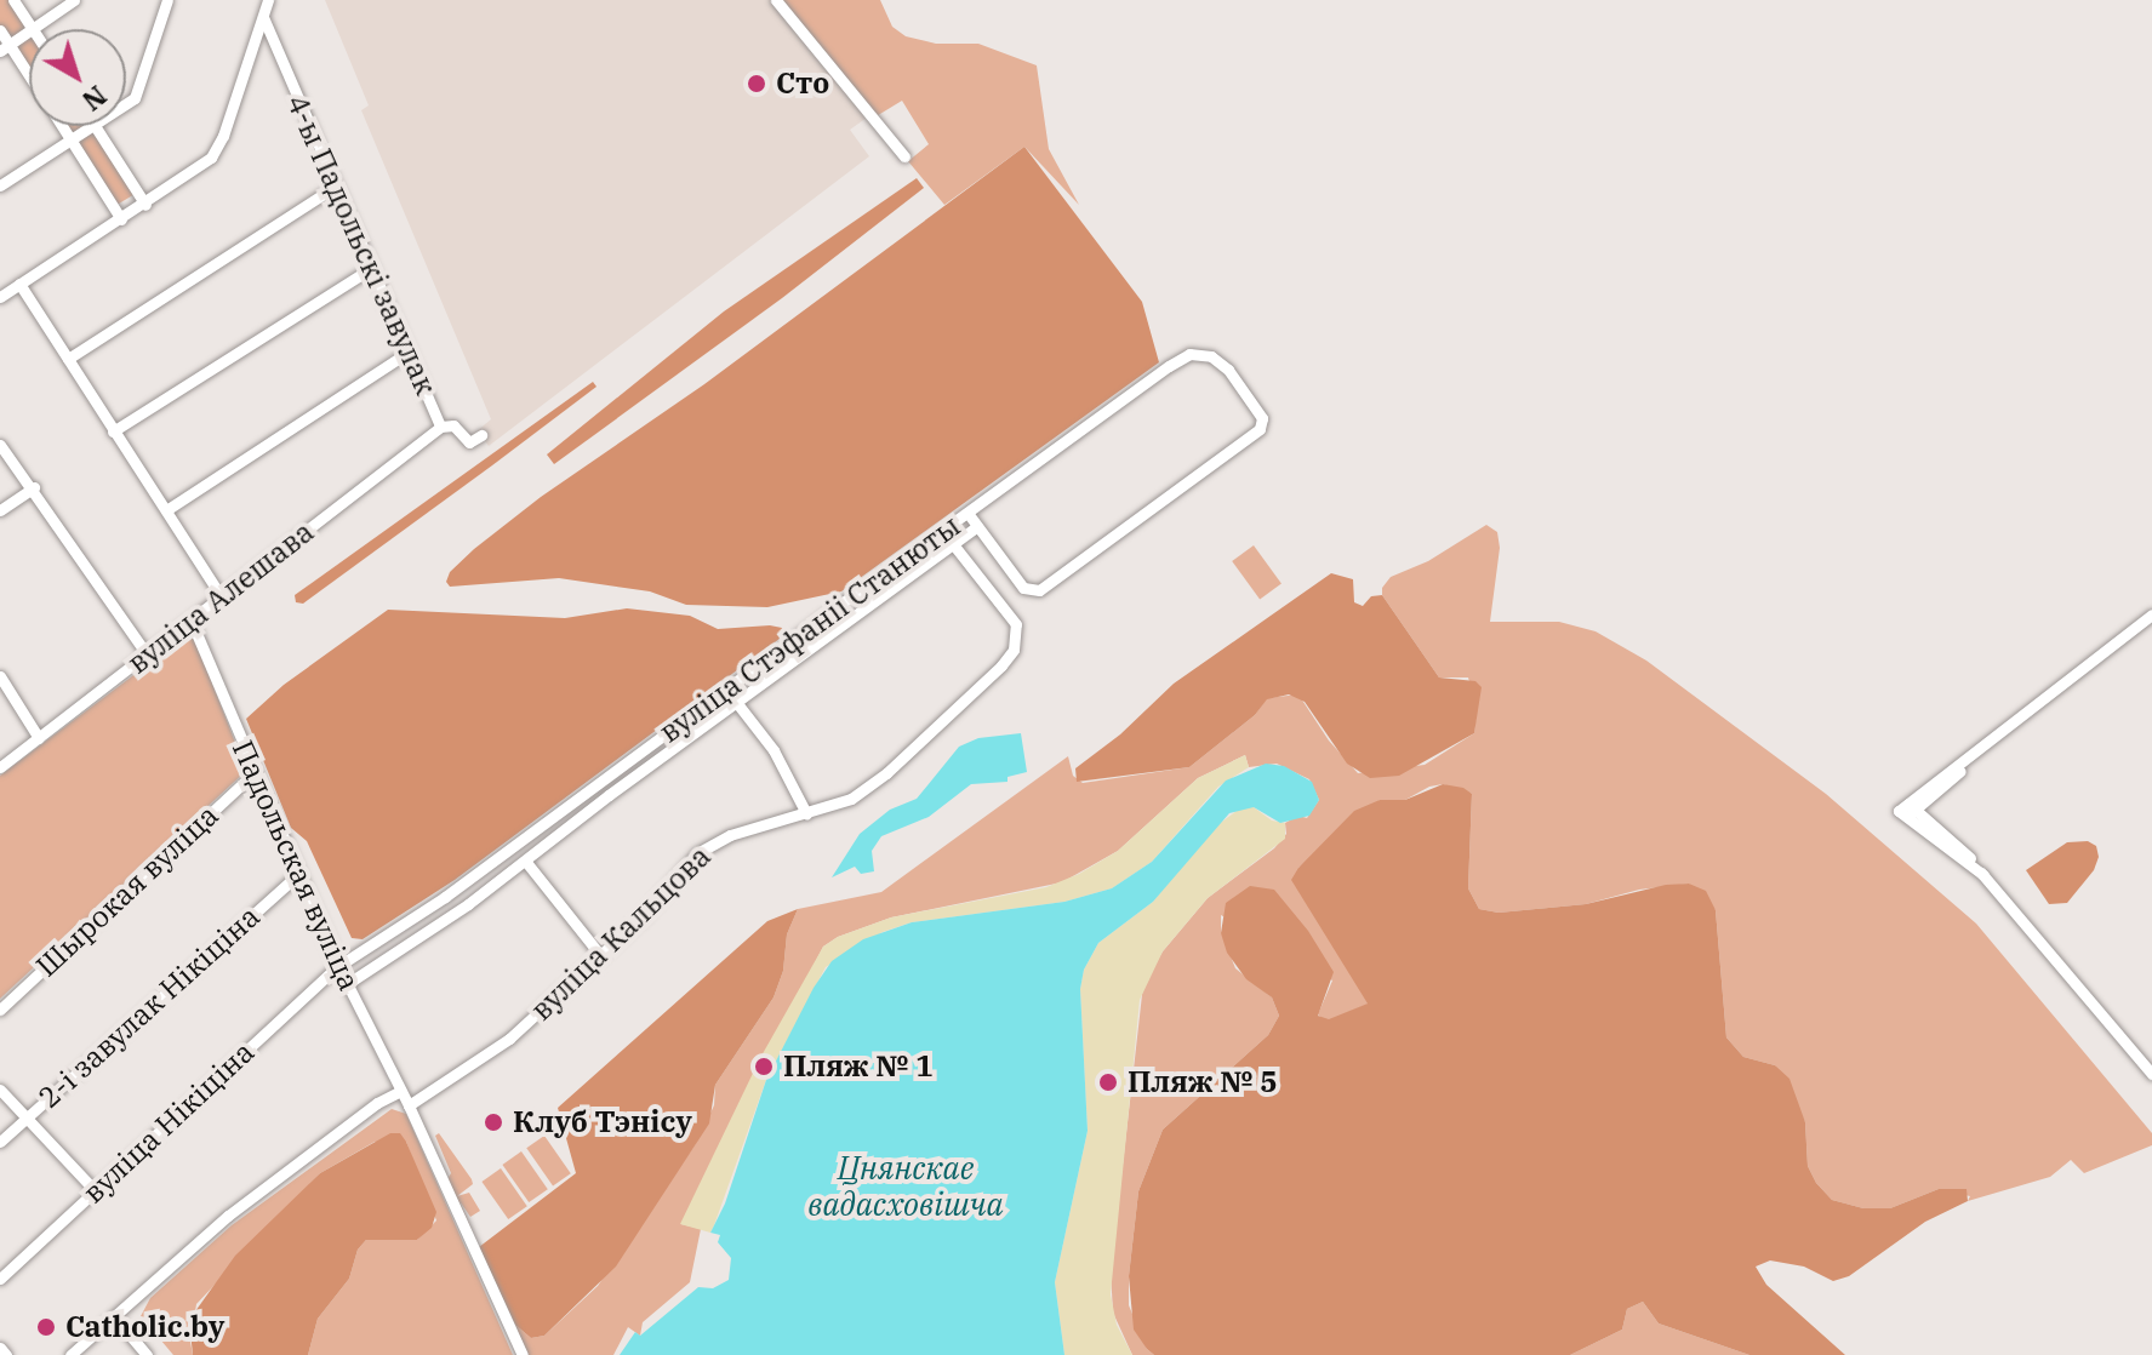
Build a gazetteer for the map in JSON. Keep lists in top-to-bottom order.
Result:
{
  "streets": {
    "street": [
      "4-ы Падольскі завулак",
      "вуліца Алешава",
      "вуліца Стэфаніі Станюты",
      "Падольская вуліца",
      "Шырокая вуліца",
      "вуліца Кальцова",
      "2-і завулак Нікіціна",
      "вуліца Нікіціна"
    ]
  },
  "crossings": [
    ["4-ы Падольскі завулак", "вуліца Алешава"],
    ["вуліца Алешава", "Падольская вуліца"],
    ["вуліца Стэфаніі Станюты", "Падольская вуліца"],
    ["вуліца Стэфаніі Станюты", "вуліца Нікіціна"],
    ["Падольская вуліца", "Шырокая вуліца"],
    ["Падольская вуліца", "вуліца Кальцова"],
    ["Падольская вуліца", "2-і завулак Нікіціна"],
    ["Падольская вуліца", "вуліца Нікіціна"]
  ],
  "water": ["Цнянскае вадасховішча"],
  "places": [
    "Сто",
    "Пляж № 1",
    "Пляж № 5",
    "Клуб Тэнісу",
    "Catholic.by"
  ],
  "north": "bottom right"
}
